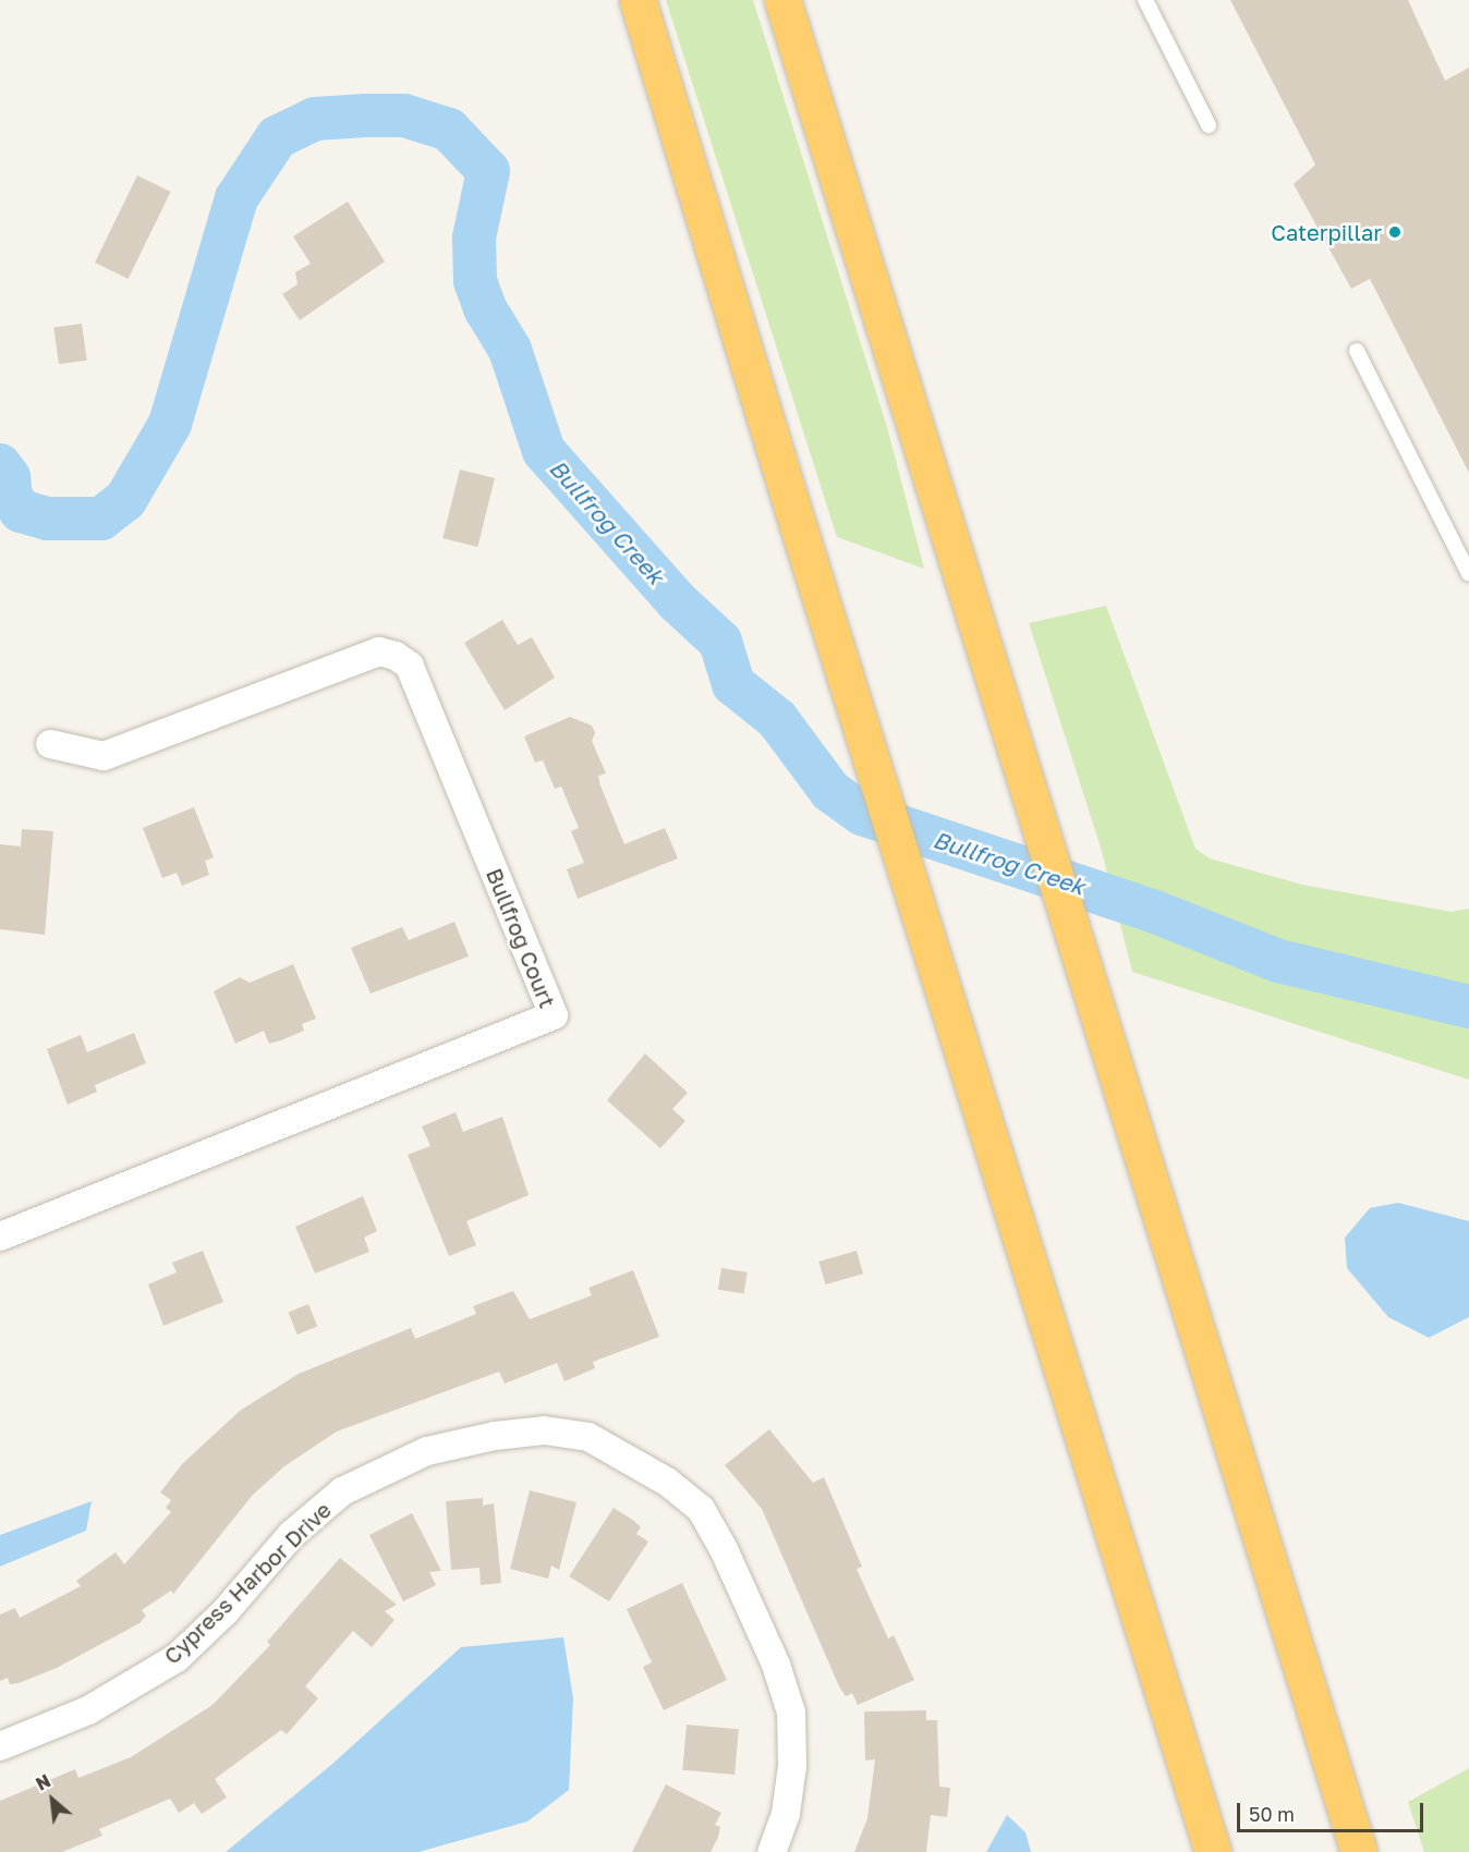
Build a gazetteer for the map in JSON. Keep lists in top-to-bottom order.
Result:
{
  "streets": {
    "street": ["Bullfrog Court", "Cypress Harbor Drive"]
  },
  "water": ["Bullfrog Creek"],
  "places": ["Caterpillar"],
  "scale_bar": "50 m",
  "north": "top left"
}
